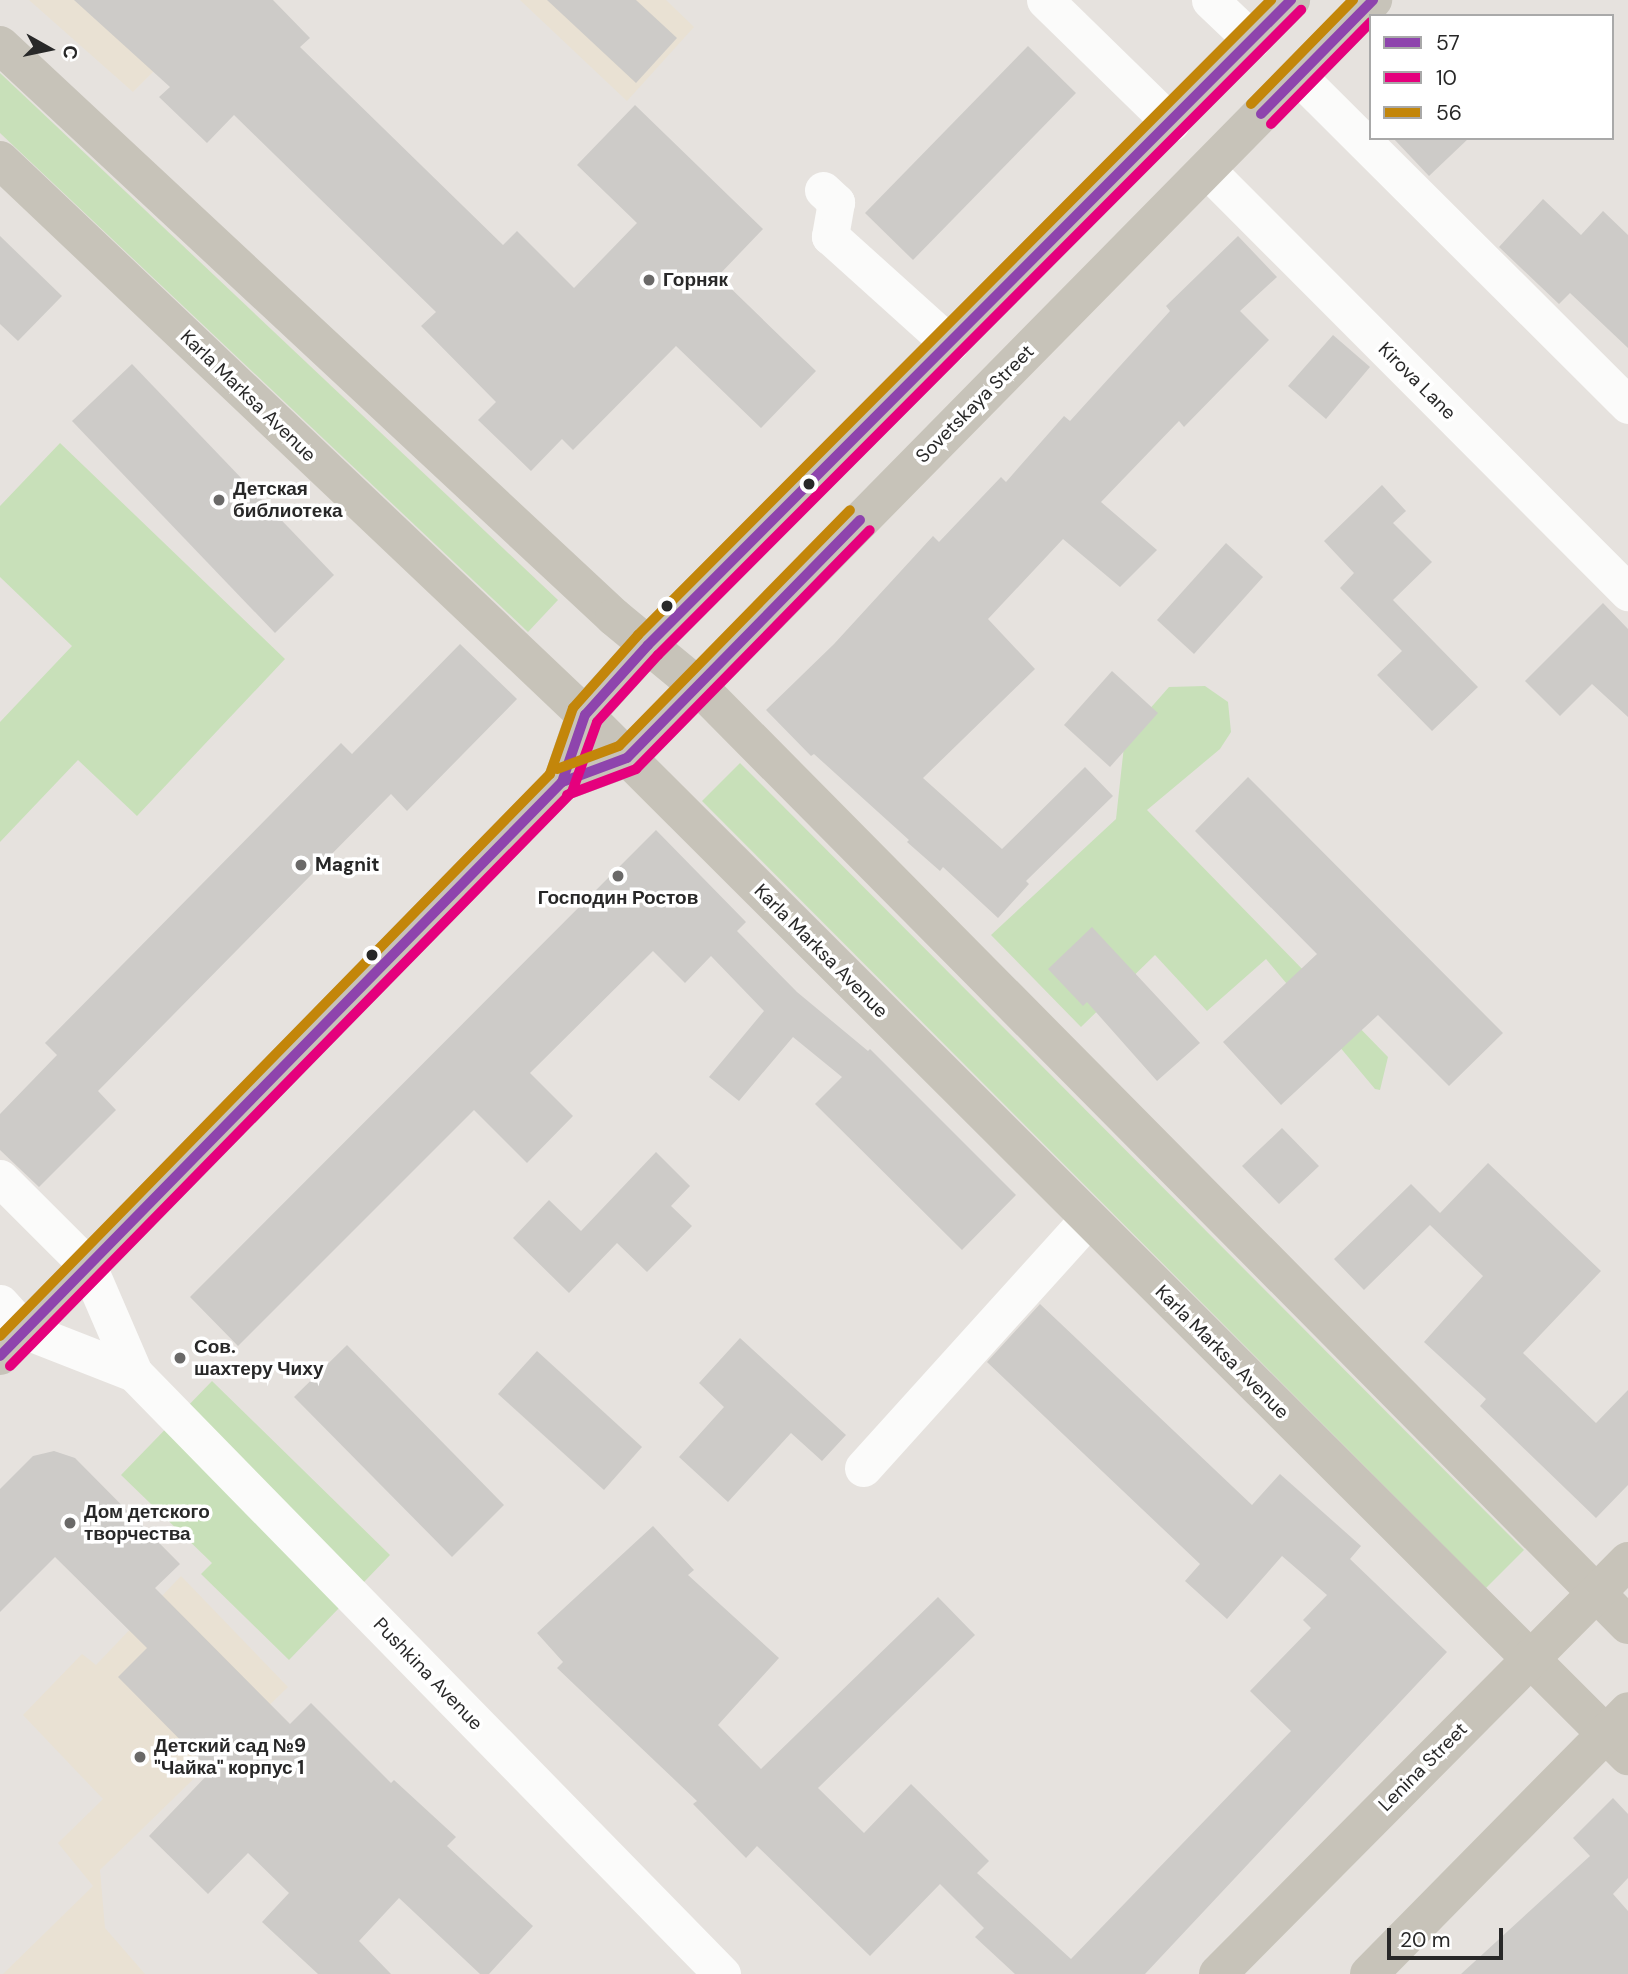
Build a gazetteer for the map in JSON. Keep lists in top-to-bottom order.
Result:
{
  "streets": {
    "main road": ["Karla Marksa Avenue", "Sovetskaya Street", "Lenina Street"],
    "street": ["Kirova Lane", "Pushkina Avenue"]
  },
  "crossings": [
    ["Kirova Lane", "Sovetskaya Street"],
    ["Karla Marksa Avenue", "Sovetskaya Street"],
    ["Karla Marksa Avenue", "Lenina Street"],
    ["Sovetskaya Street", "Pushkina Avenue"]
  ],
  "places": [
    "Горняк",
    "Детская библиотека",
    "Magnit",
    "Господин Ростов",
    "Сов. шахтеру Чиху",
    "Дом детского творчества",
    "Детский сад №9 \"Чайка\" корпус 1"
  ],
  "lines": ["transit line 57", "transit line 56", "transit line 10"],
  "legend": ["57", "10", "56"],
  "scale_bar": "20 m",
  "north": "right"
}
